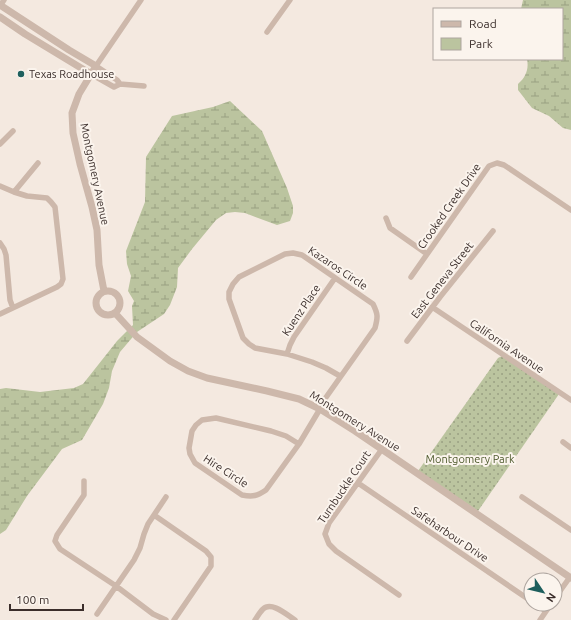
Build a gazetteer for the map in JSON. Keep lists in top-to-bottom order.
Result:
{
  "streets": {
    "street": [
      "Montgomery Avenue",
      "Crooked Creek Drive",
      "Kazaros Circle",
      "East Geneva Street",
      "Kuenz Place",
      "California Avenue",
      "Hire Circle",
      "Turnbuckle Court",
      "Safeharbour Drive"
    ]
  },
  "crossings": [
    ["Montgomery Avenue", "Kazaros Circle"],
    ["Montgomery Avenue", "Hire Circle"],
    ["Montgomery Avenue", "Turnbuckle Court"],
    ["Kazaros Circle", "Kuenz Place"],
    ["Kazaros Circle", "Hire Circle"],
    ["East Geneva Street", "California Avenue"],
    ["Turnbuckle Court", "Safeharbour Drive"]
  ],
  "parks": ["Montgomery Park"],
  "places": ["Texas Roadhouse"],
  "legend": ["Road", "Park"],
  "scale_bar": "100 m",
  "north": "bottom right"
}
